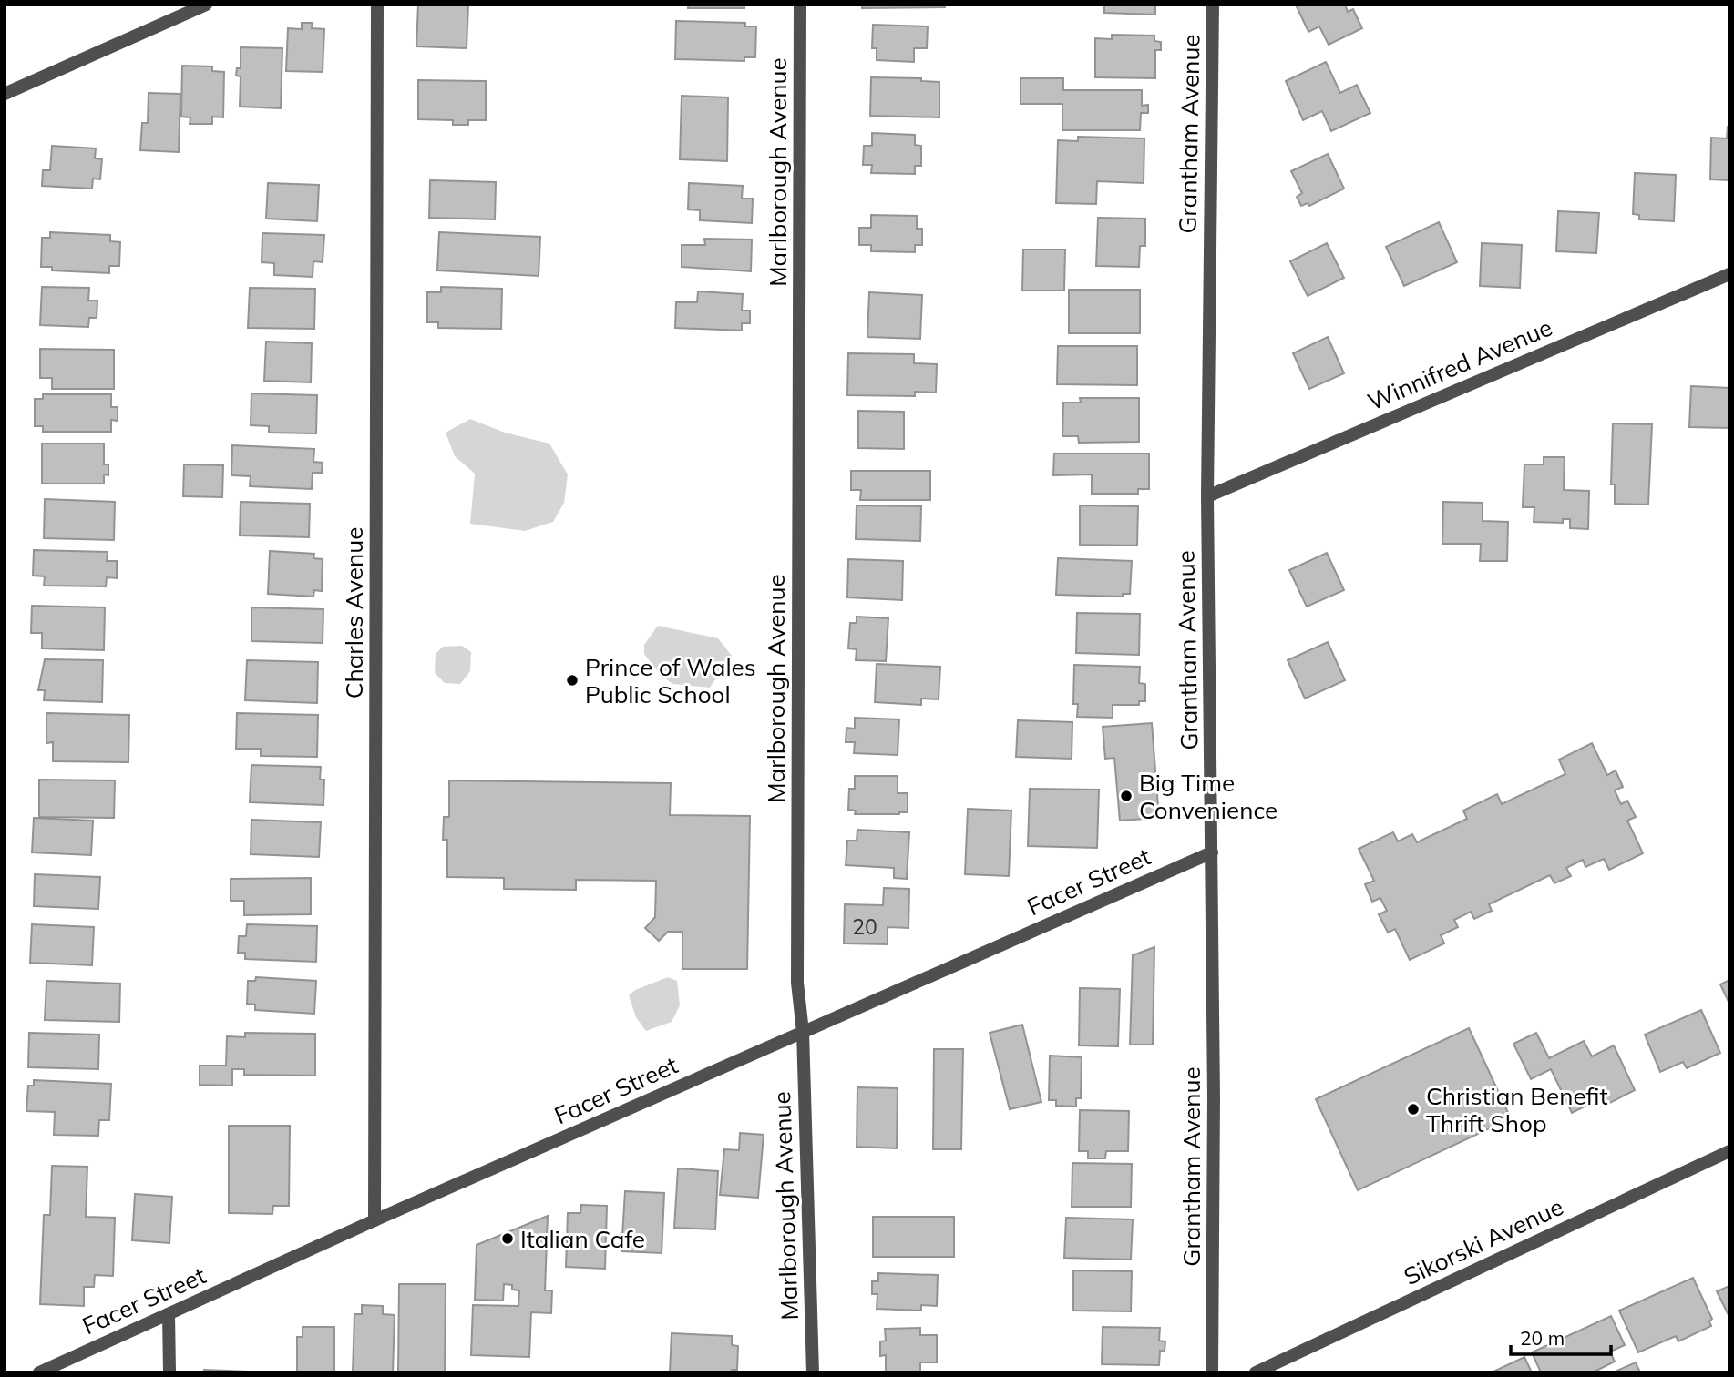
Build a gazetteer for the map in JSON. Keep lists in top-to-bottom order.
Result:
{
  "streets": {
    "street": [
      "Grantham Avenue",
      "Marlborough Avenue",
      "Winnifred Avenue",
      "Charles Avenue",
      "Facer Street",
      "Sikorski Avenue"
    ]
  },
  "crossings": [
    ["Grantham Avenue", "Winnifred Avenue"],
    ["Grantham Avenue", "Facer Street"],
    ["Marlborough Avenue", "Facer Street"],
    ["Charles Avenue", "Facer Street"]
  ],
  "places": [
    "Prince of Wales Public School",
    "Big Time Convenience",
    "Christian Benefit Thrift Shop",
    "Italian Cafe"
  ],
  "house_numbers": ["20"],
  "scale_bar": "20 m"
}
